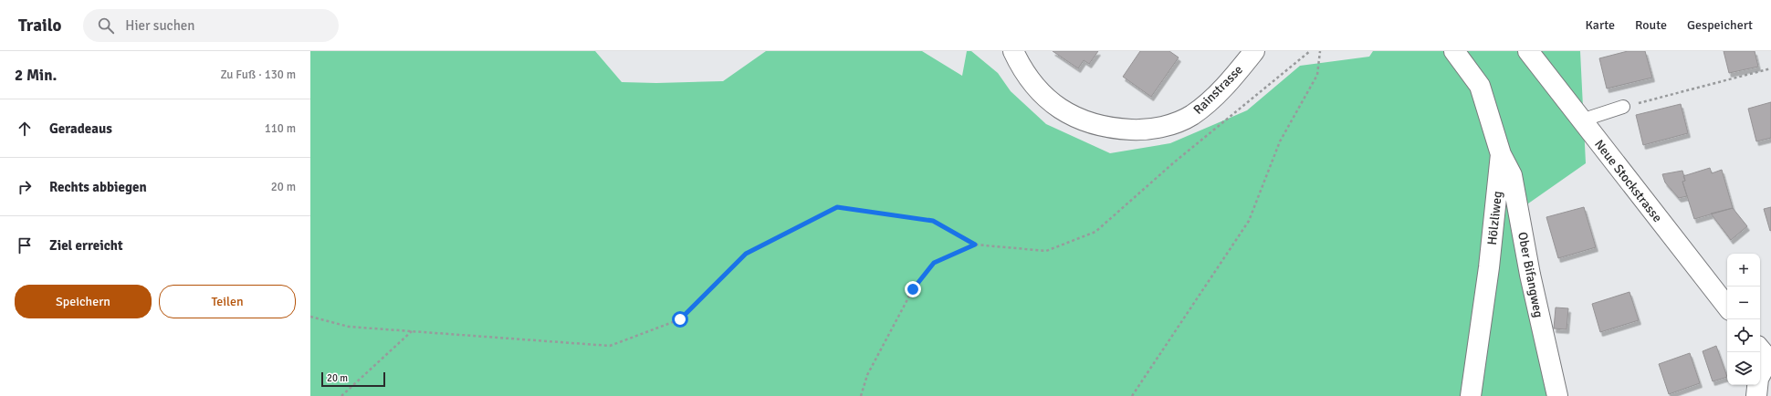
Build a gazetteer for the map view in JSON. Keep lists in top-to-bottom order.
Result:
{
  "streets": {
    "street": [
      "Rainstrasse",
      "Neue Stockstrasse",
      "Hölzliweg",
      "Ober Bifangweg"
    ]
  },
  "crossings": [
    ["Hölzliweg", "Ober Bifangweg"]
  ],
  "scale_bar": "20 m",
  "page": {
    "header": "Trailo",
    "search": "Hier suchen",
    "nav": ["Karte", "Route", "Gespeichert"],
    "heading": ["2 Min.", "Zu Fuß · 130 m"],
    "list": [
      ["Geradeaus", "110 m"],
      ["Rechts abbiegen", "20 m"],
      "Ziel erreicht"
    ],
    "map_buttons": ["+", "−"],
    "buttons": ["Speichern", "Teilen"],
    "scale": "20 m"
  }
}
